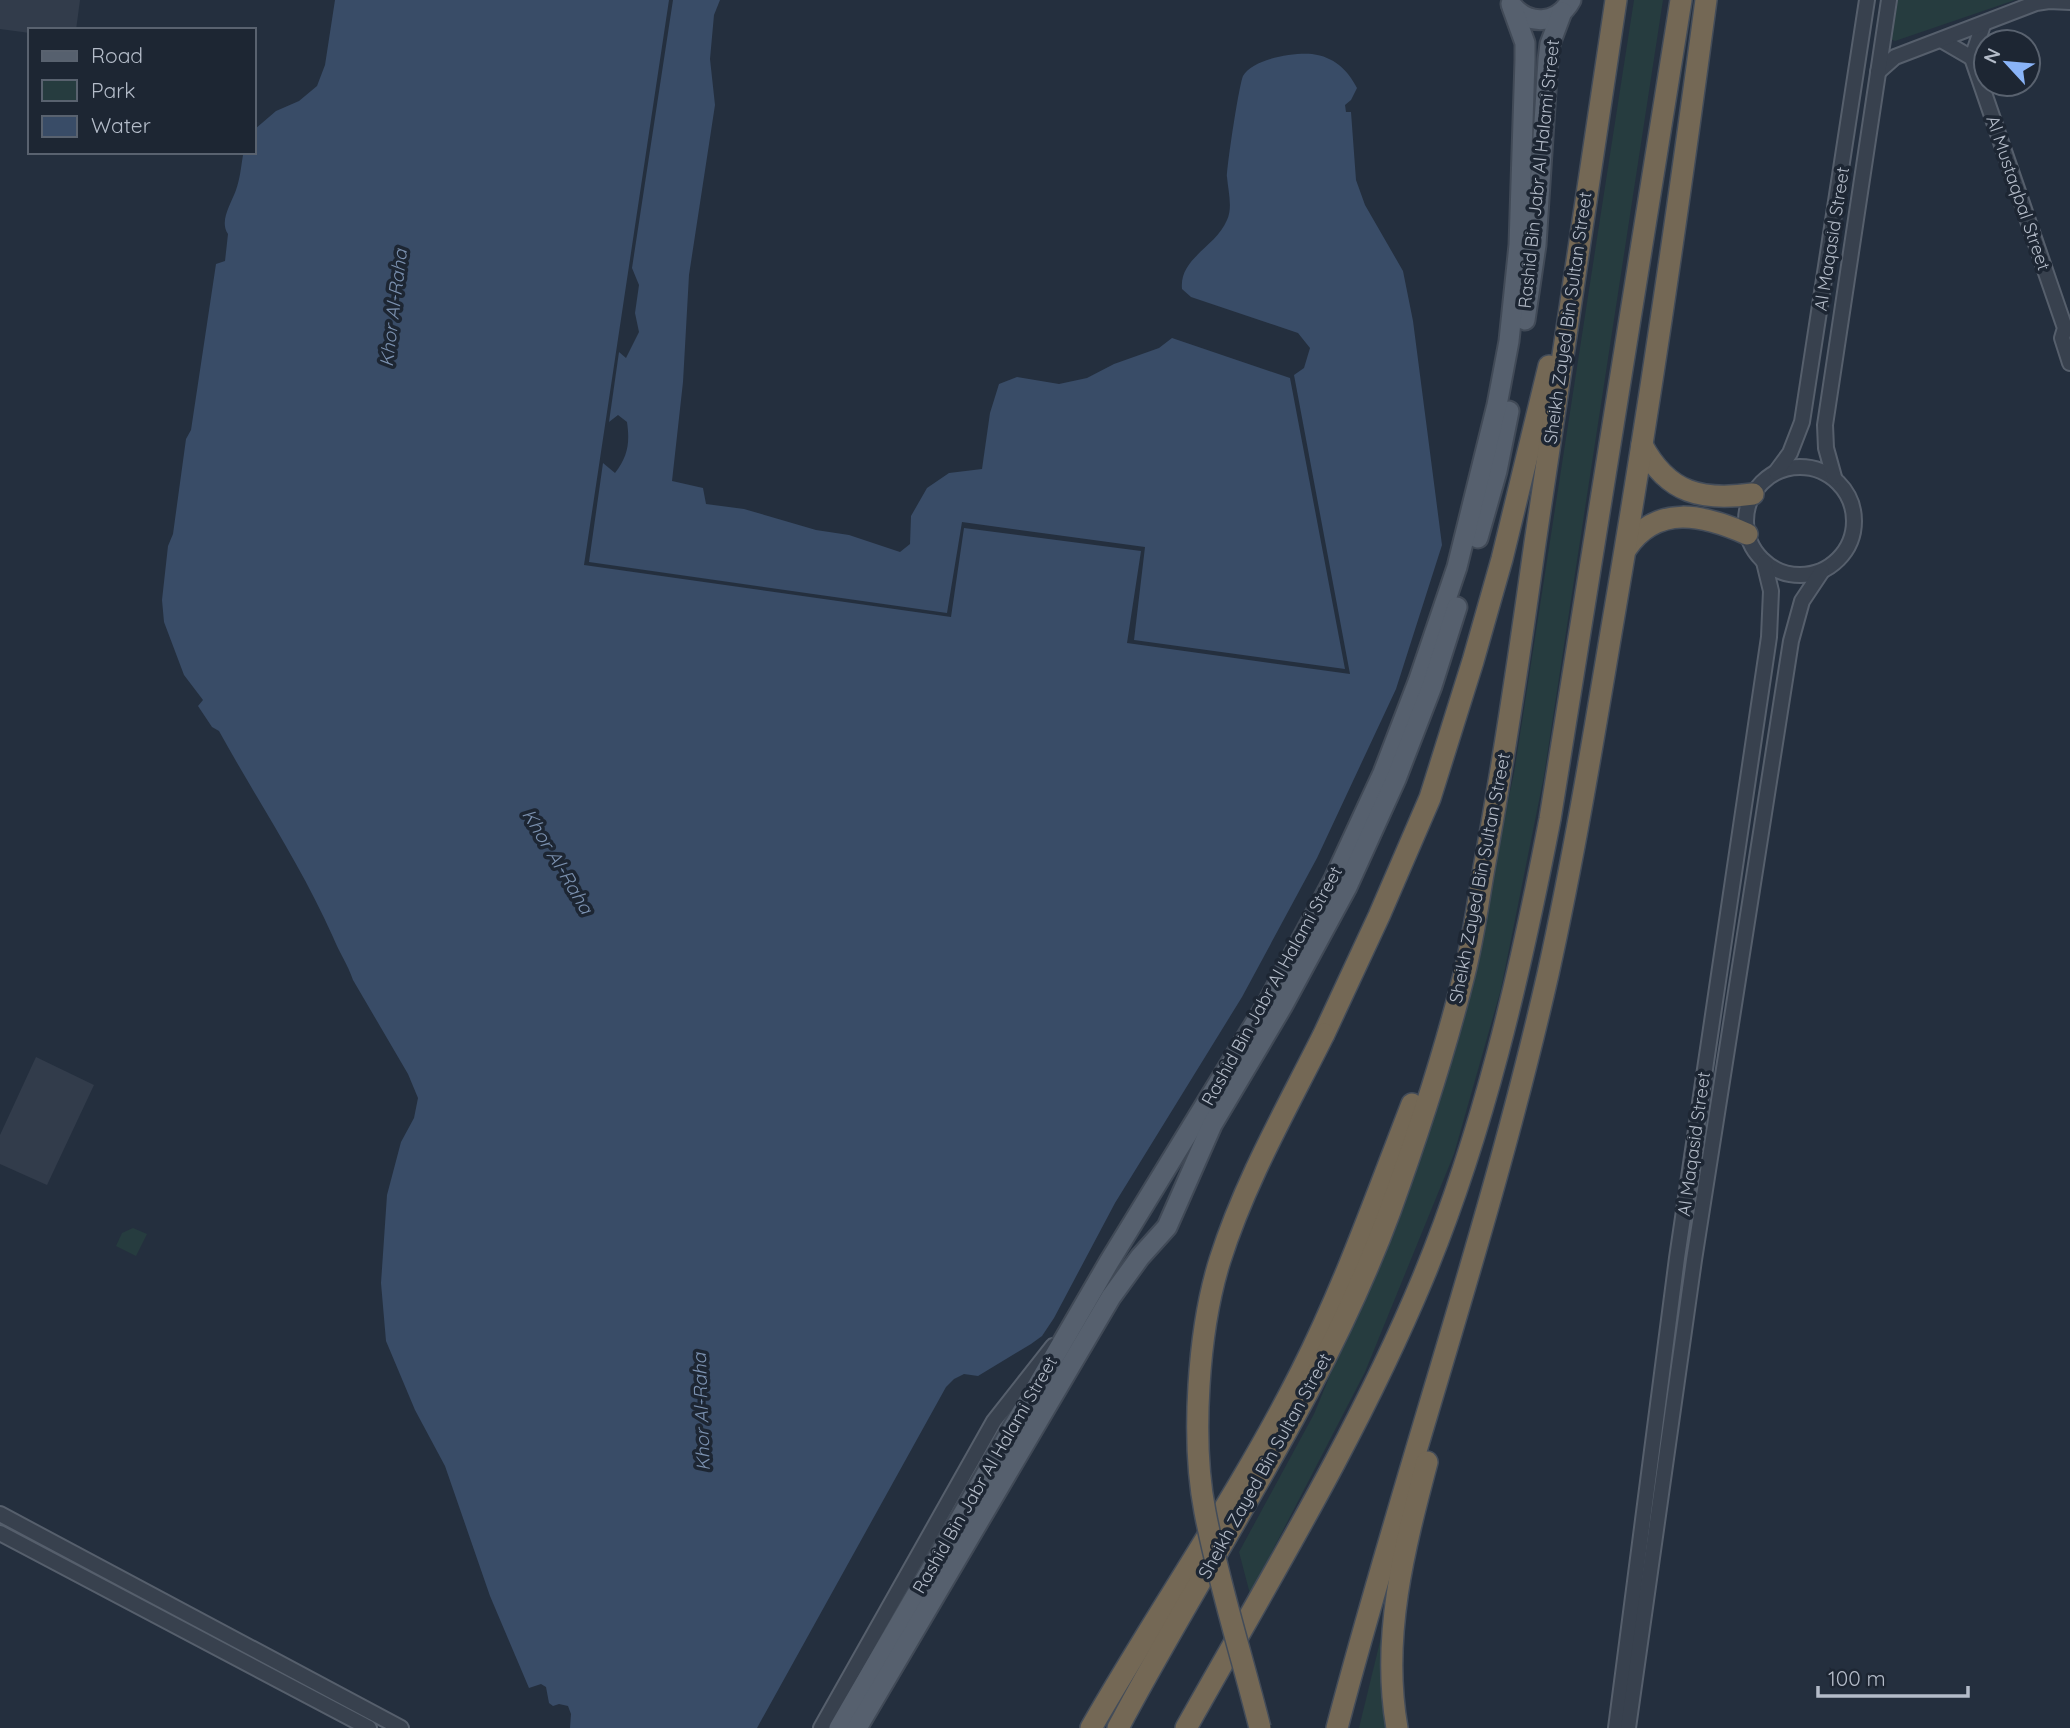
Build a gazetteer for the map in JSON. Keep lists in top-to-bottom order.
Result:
{
  "streets": {
    "highway": ["Sheikh Zayed Bin Sultan Street"],
    "main road": ["Rashid Bin Jabr Al Halami Street"],
    "street": ["Al Mustaqbal Street", "Al Maqasid Street"]
  },
  "water": ["Khor Al-Raha"],
  "legend": ["Road", "Park", "Water"],
  "scale_bar": "100 m",
  "north": "top left"
}
